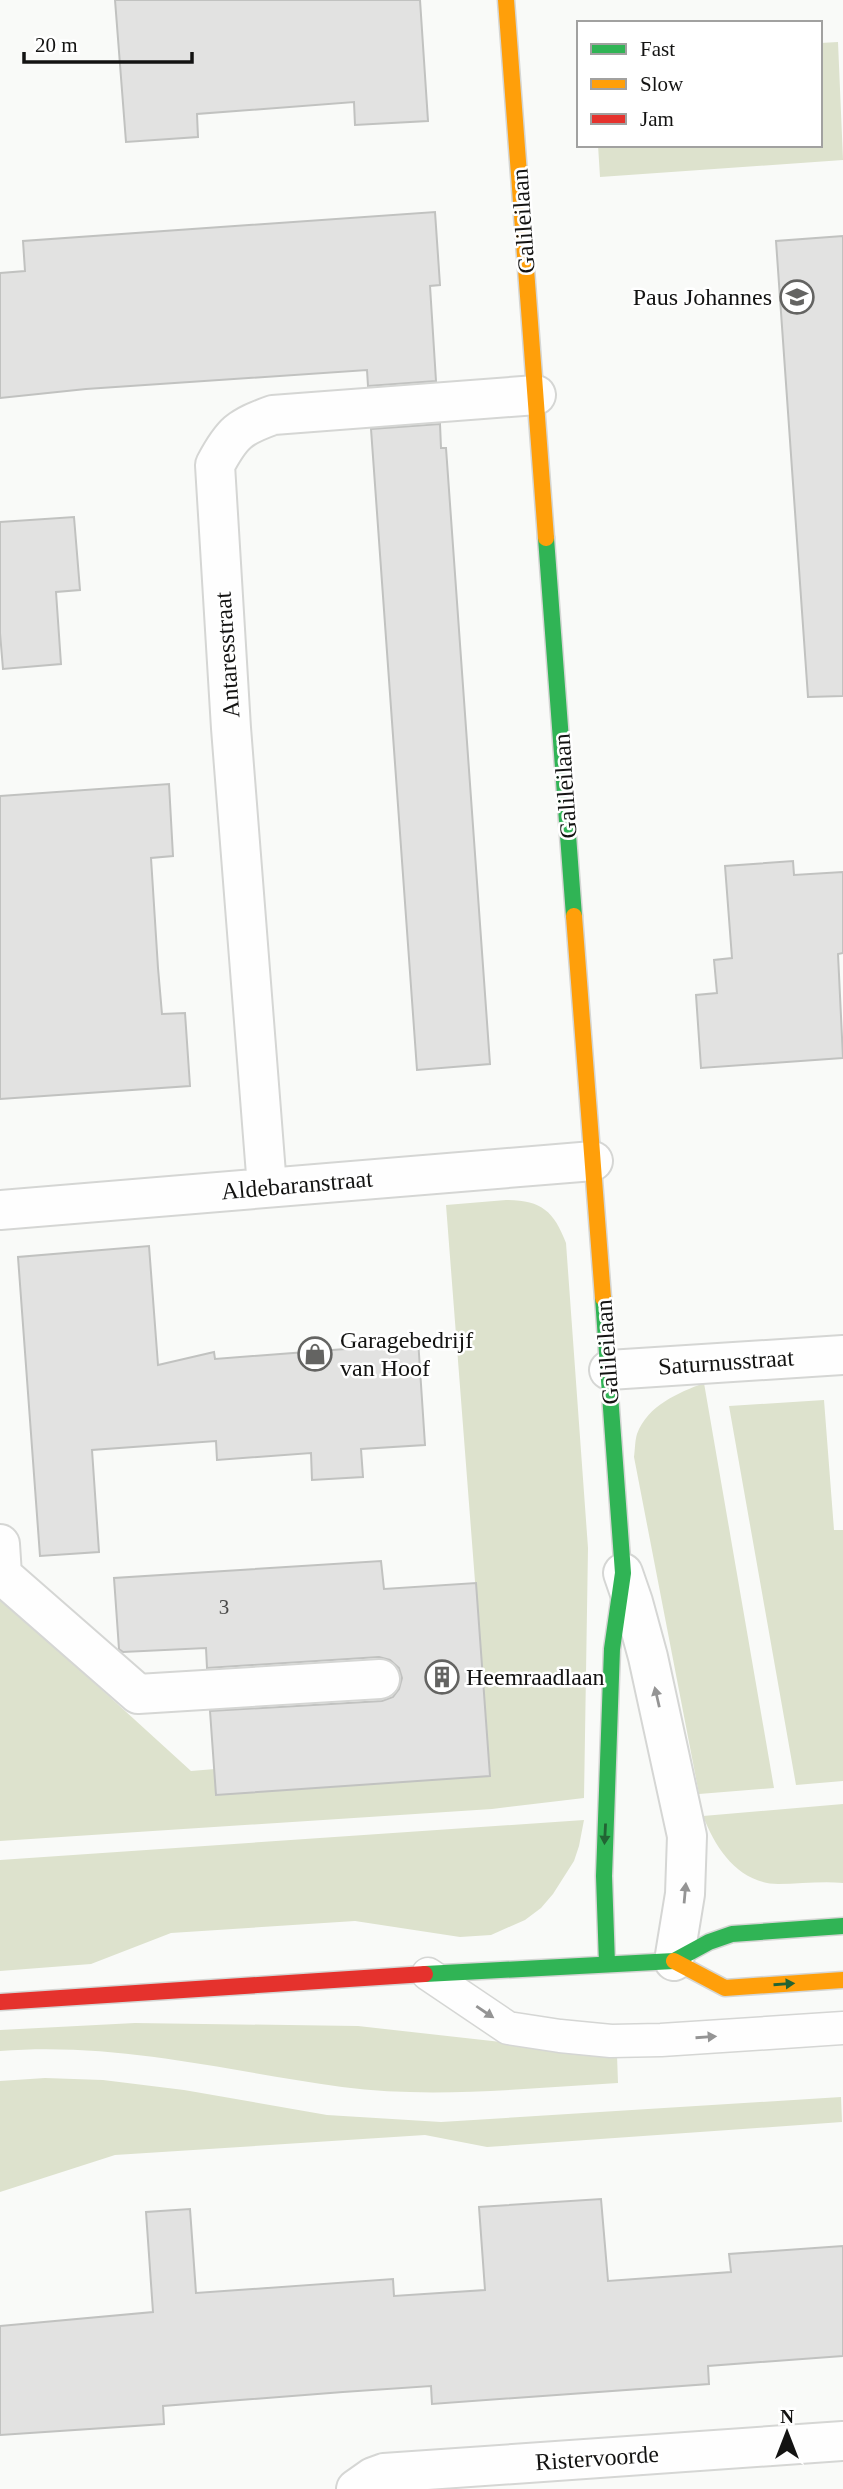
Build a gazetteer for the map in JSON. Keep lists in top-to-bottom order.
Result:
{
  "streets": {
    "street": [
      "Galileilaan",
      "Antaresstraat",
      "Aldebaranstraat",
      "Saturnusstraat",
      "Ristervoorde"
    ]
  },
  "crossings": [
    ["Galileilaan", "Antaresstraat"],
    ["Galileilaan", "Aldebaranstraat"],
    ["Galileilaan", "Saturnusstraat"],
    ["Antaresstraat", "Aldebaranstraat"]
  ],
  "places": {
    "school or university": ["Paus Johannes"],
    "shop": ["Garagebedrijf van Hoof"],
    "building": ["Heemraadlaan"]
  },
  "house_numbers": ["3"],
  "legend": ["Fast", "Slow", "Jam"],
  "scale_bar": "20 m",
  "north": "top"
}
